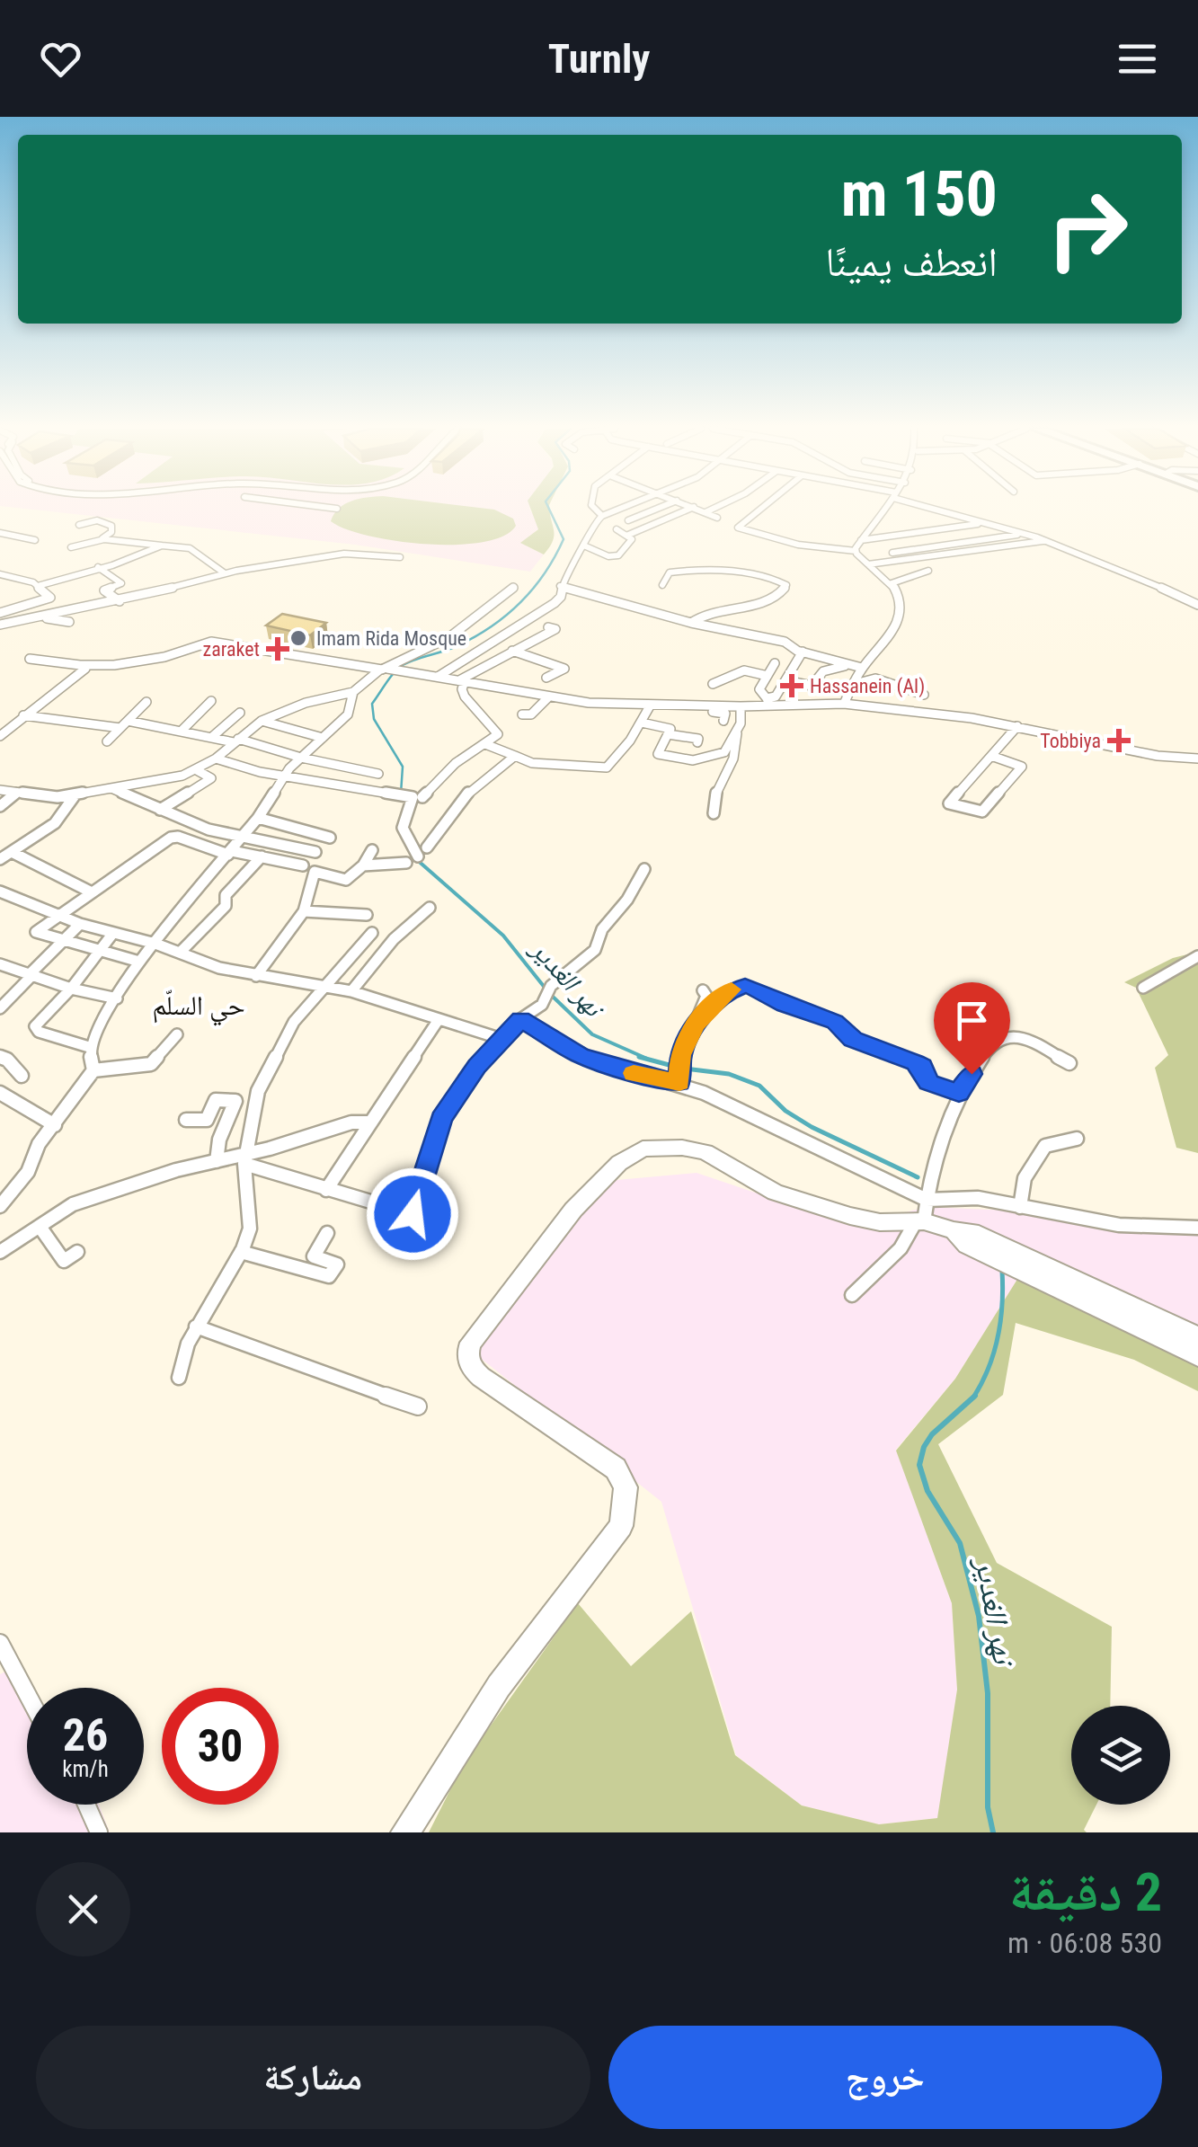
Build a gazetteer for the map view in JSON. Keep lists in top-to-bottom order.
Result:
{
  "districts": ["حي السلّم"],
  "water": ["نهر الغدير"],
  "places": {
    "other": ["Imam Rida Mosque"],
    "health": ["zaraket", "Hassanein (Al)", "Tobbiya"]
  },
  "page": {
    "header": "Turnly",
    "turn": ["150 m", "انعطف يمينًا"],
    "speed": "26 km/h",
    "limit": "30",
    "heading": ["2 دقيقة", "530 m · 06:08"],
    "buttons": ["خروج", "مشاركة"]
  }
}
